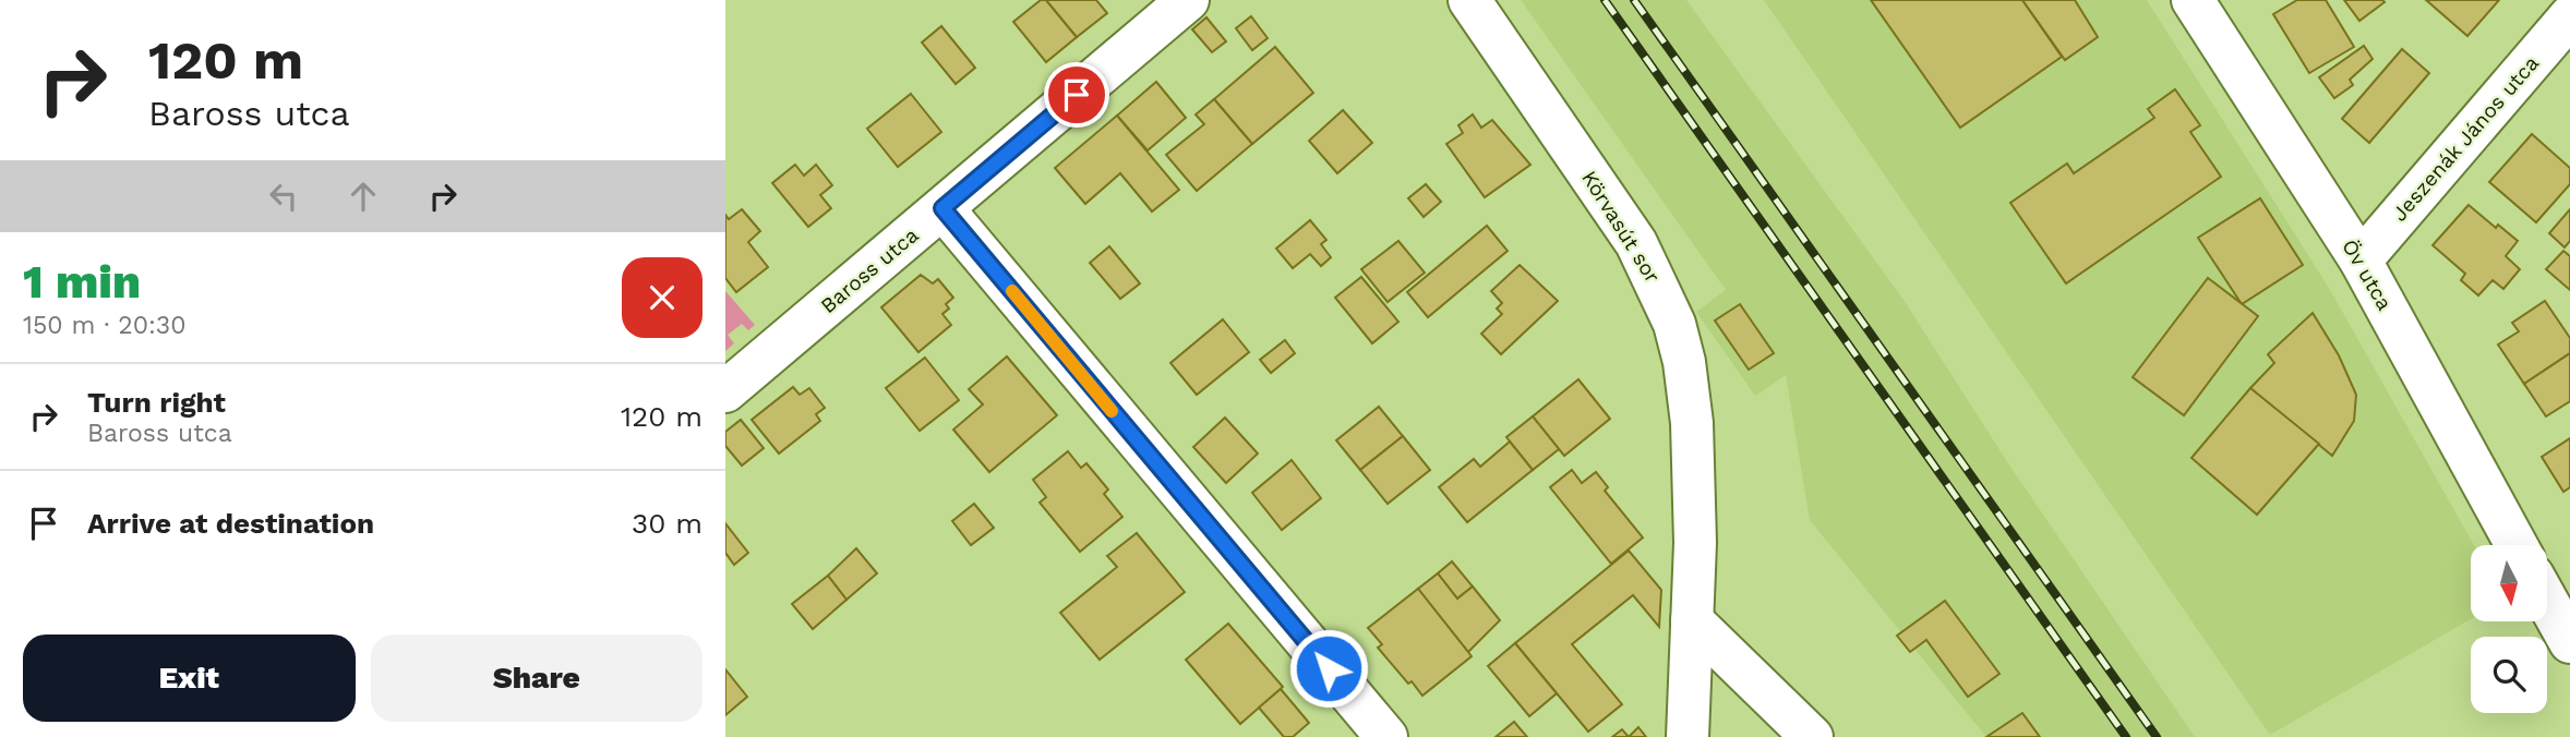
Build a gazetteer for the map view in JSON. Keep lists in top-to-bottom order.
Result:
{
  "streets": {
    "street": [
      "Jeszenák János utca",
      "Körvasút sor",
      "Baross utca",
      "Öv utca"
    ]
  },
  "crossings": [
    ["Jeszenák János utca", "Öv utca"]
  ],
  "north": "bottom",
  "page": {
    "turn": ["120 m", "Baross utca"],
    "heading": ["1 min", "150 m · 20:30"],
    "list": [
      {
        "name": "Turn right",
        "note": "Baross utca",
        "value": "120 m"
      },
      {
        "name": "Arrive at destination",
        "value": "30 m"
      }
    ],
    "buttons": ["Exit", "Share"]
  }
}
